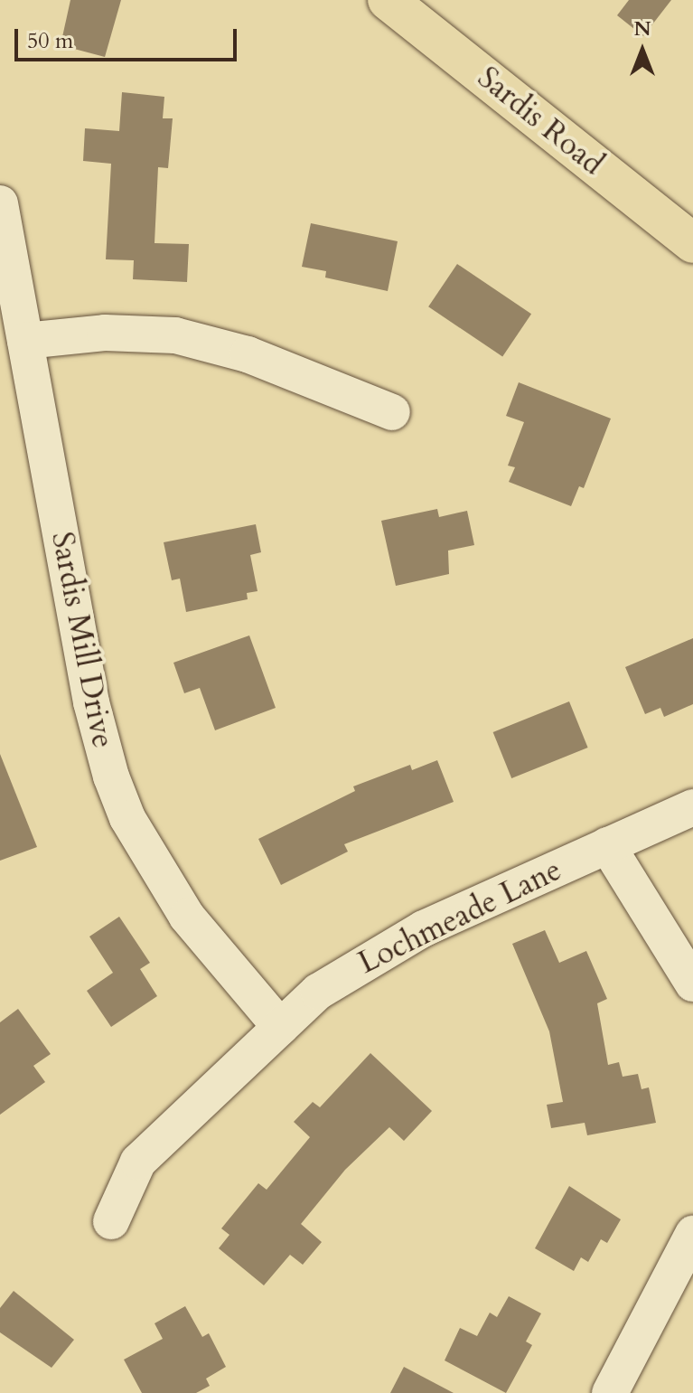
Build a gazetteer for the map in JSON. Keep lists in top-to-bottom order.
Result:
{
  "streets": {
    "main road": ["Sardis Road"],
    "street": ["Sardis Mill Drive", "Lochmeade Lane"]
  },
  "crossings": [
    ["Sardis Mill Drive", "Lochmeade Lane"]
  ],
  "scale_bar": "50 m",
  "north": "top"
}
